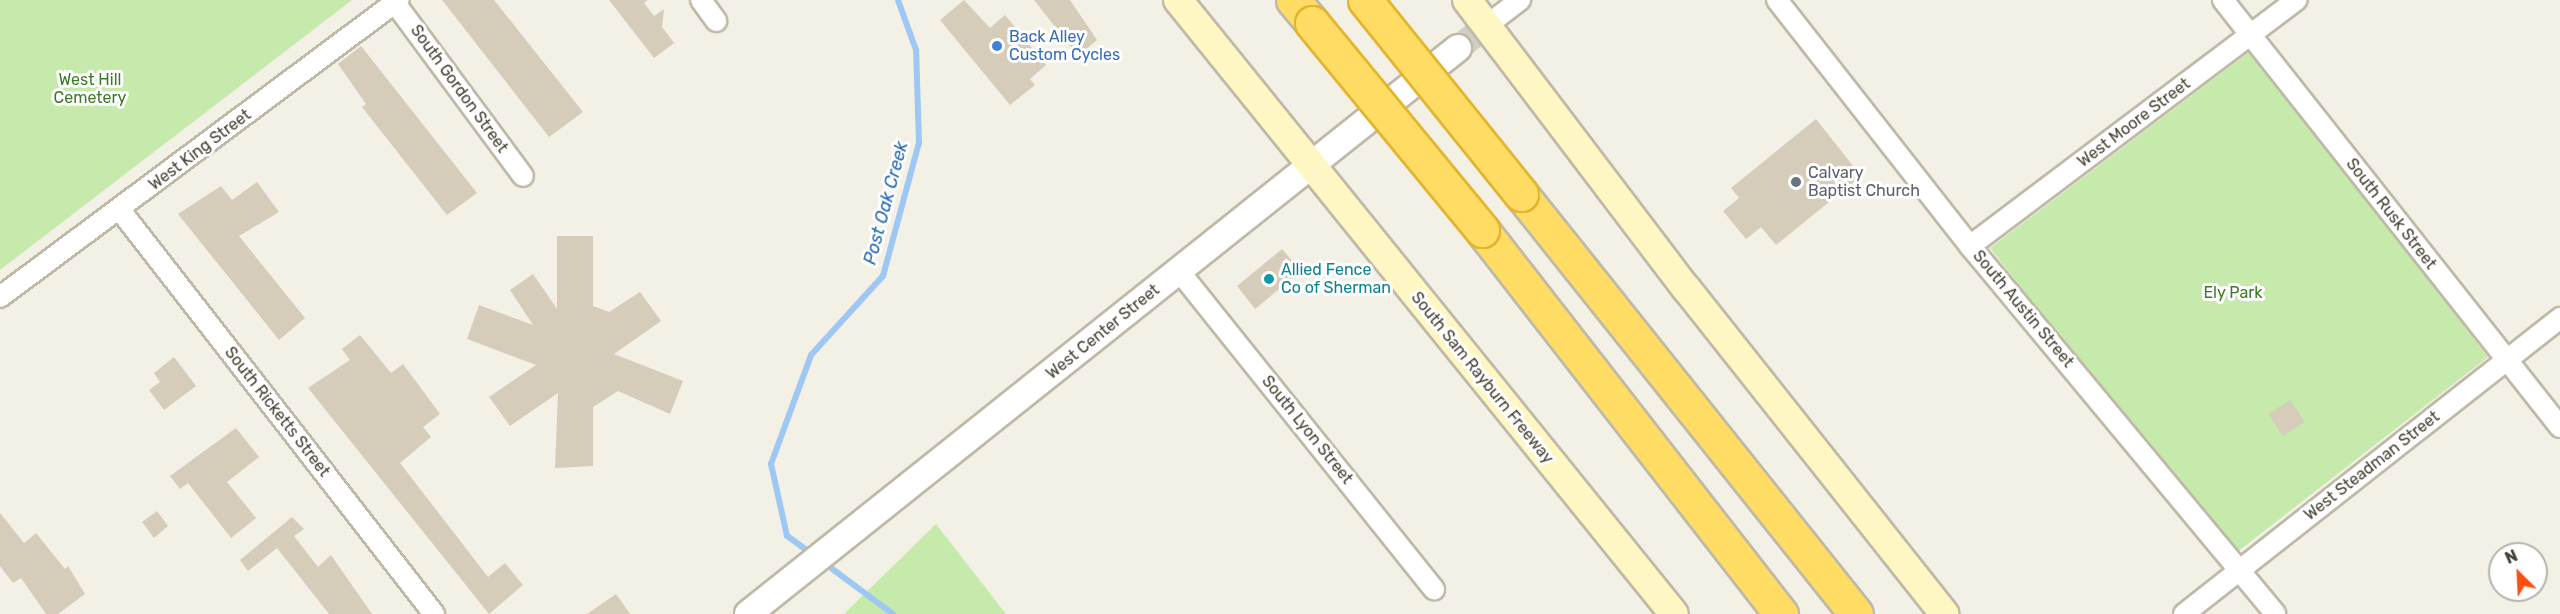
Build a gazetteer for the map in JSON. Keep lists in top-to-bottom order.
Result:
{
  "streets": {
    "main road": ["South Sam Rayburn Freeway"],
    "street": [
      "South Gordon Street",
      "West Moore Street",
      "West King Street",
      "South Rusk Street",
      "South Austin Street",
      "West Center Street",
      "South Ricketts Street",
      "South Lyon Street",
      "West Steadman Street"
    ]
  },
  "crossings": [
    ["South Gordon Street", "West King Street"],
    ["West Moore Street", "South Rusk Street"],
    ["West Moore Street", "South Austin Street"],
    ["West King Street", "South Ricketts Street"],
    ["South Rusk Street", "West Steadman Street"],
    ["South Austin Street", "West Steadman Street"],
    ["West Center Street", "South Sam Rayburn Freeway"],
    ["West Center Street", "South Lyon Street"]
  ],
  "water": ["Post Oak Creek"],
  "parks": ["West Hill Cemetery", "Ely Park"],
  "places": ["Back Alley Custom Cycles", "Calvary Baptist Church", "Allied Fence Co of Sherman"],
  "north": "top left"
}
